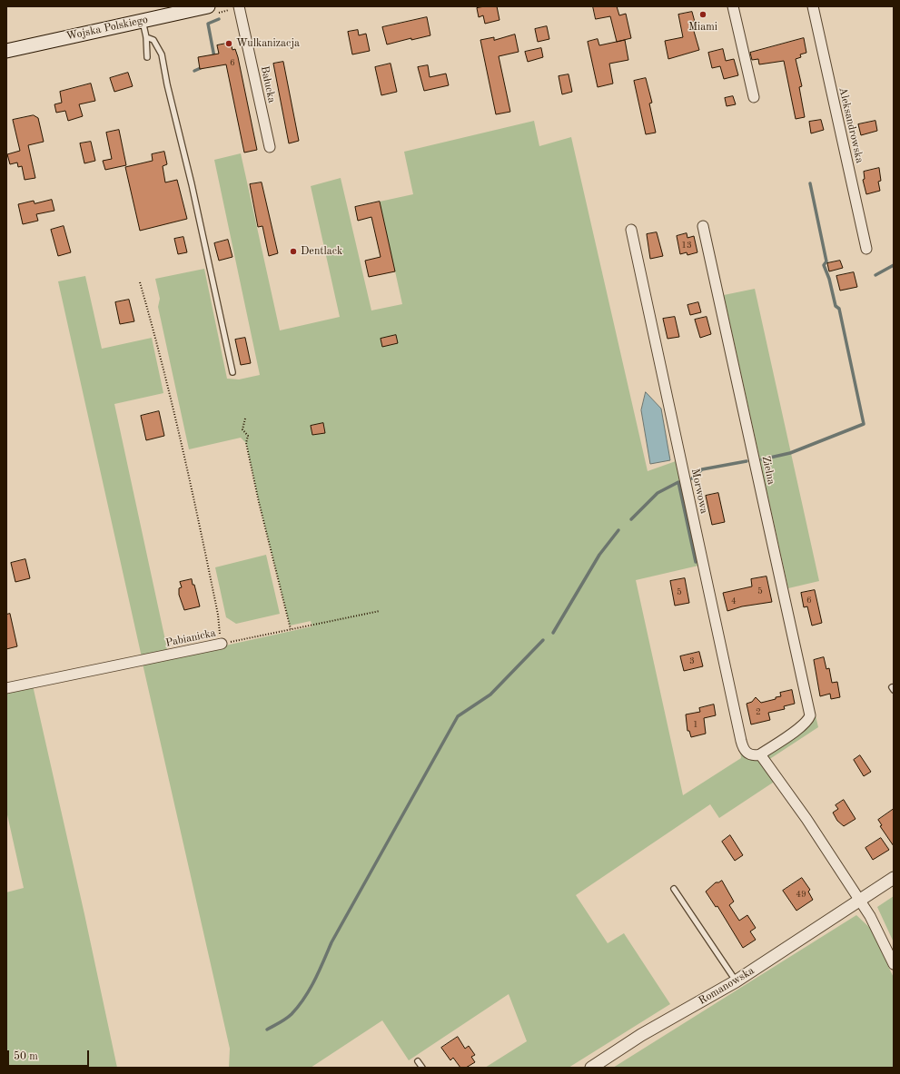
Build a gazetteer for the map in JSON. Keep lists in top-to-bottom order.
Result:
{
  "streets": {
    "main road": ["Wojska Polskiego"],
    "street": [
      "Bałucka",
      "Aleksandrowska",
      "Zielna",
      "Morwowa",
      "Pabianicka",
      "Romanowska"
    ]
  },
  "crossings": [
    ["Zielna", "Morwowa"]
  ],
  "places": ["Miami", "Wulkanizacja", "Dentlack"],
  "house_numbers": [
    "6",
    "13",
    "5",
    "5",
    "6",
    "4",
    "3",
    "2",
    "1",
    "49"
  ],
  "scale_bar": "50 m"
}
